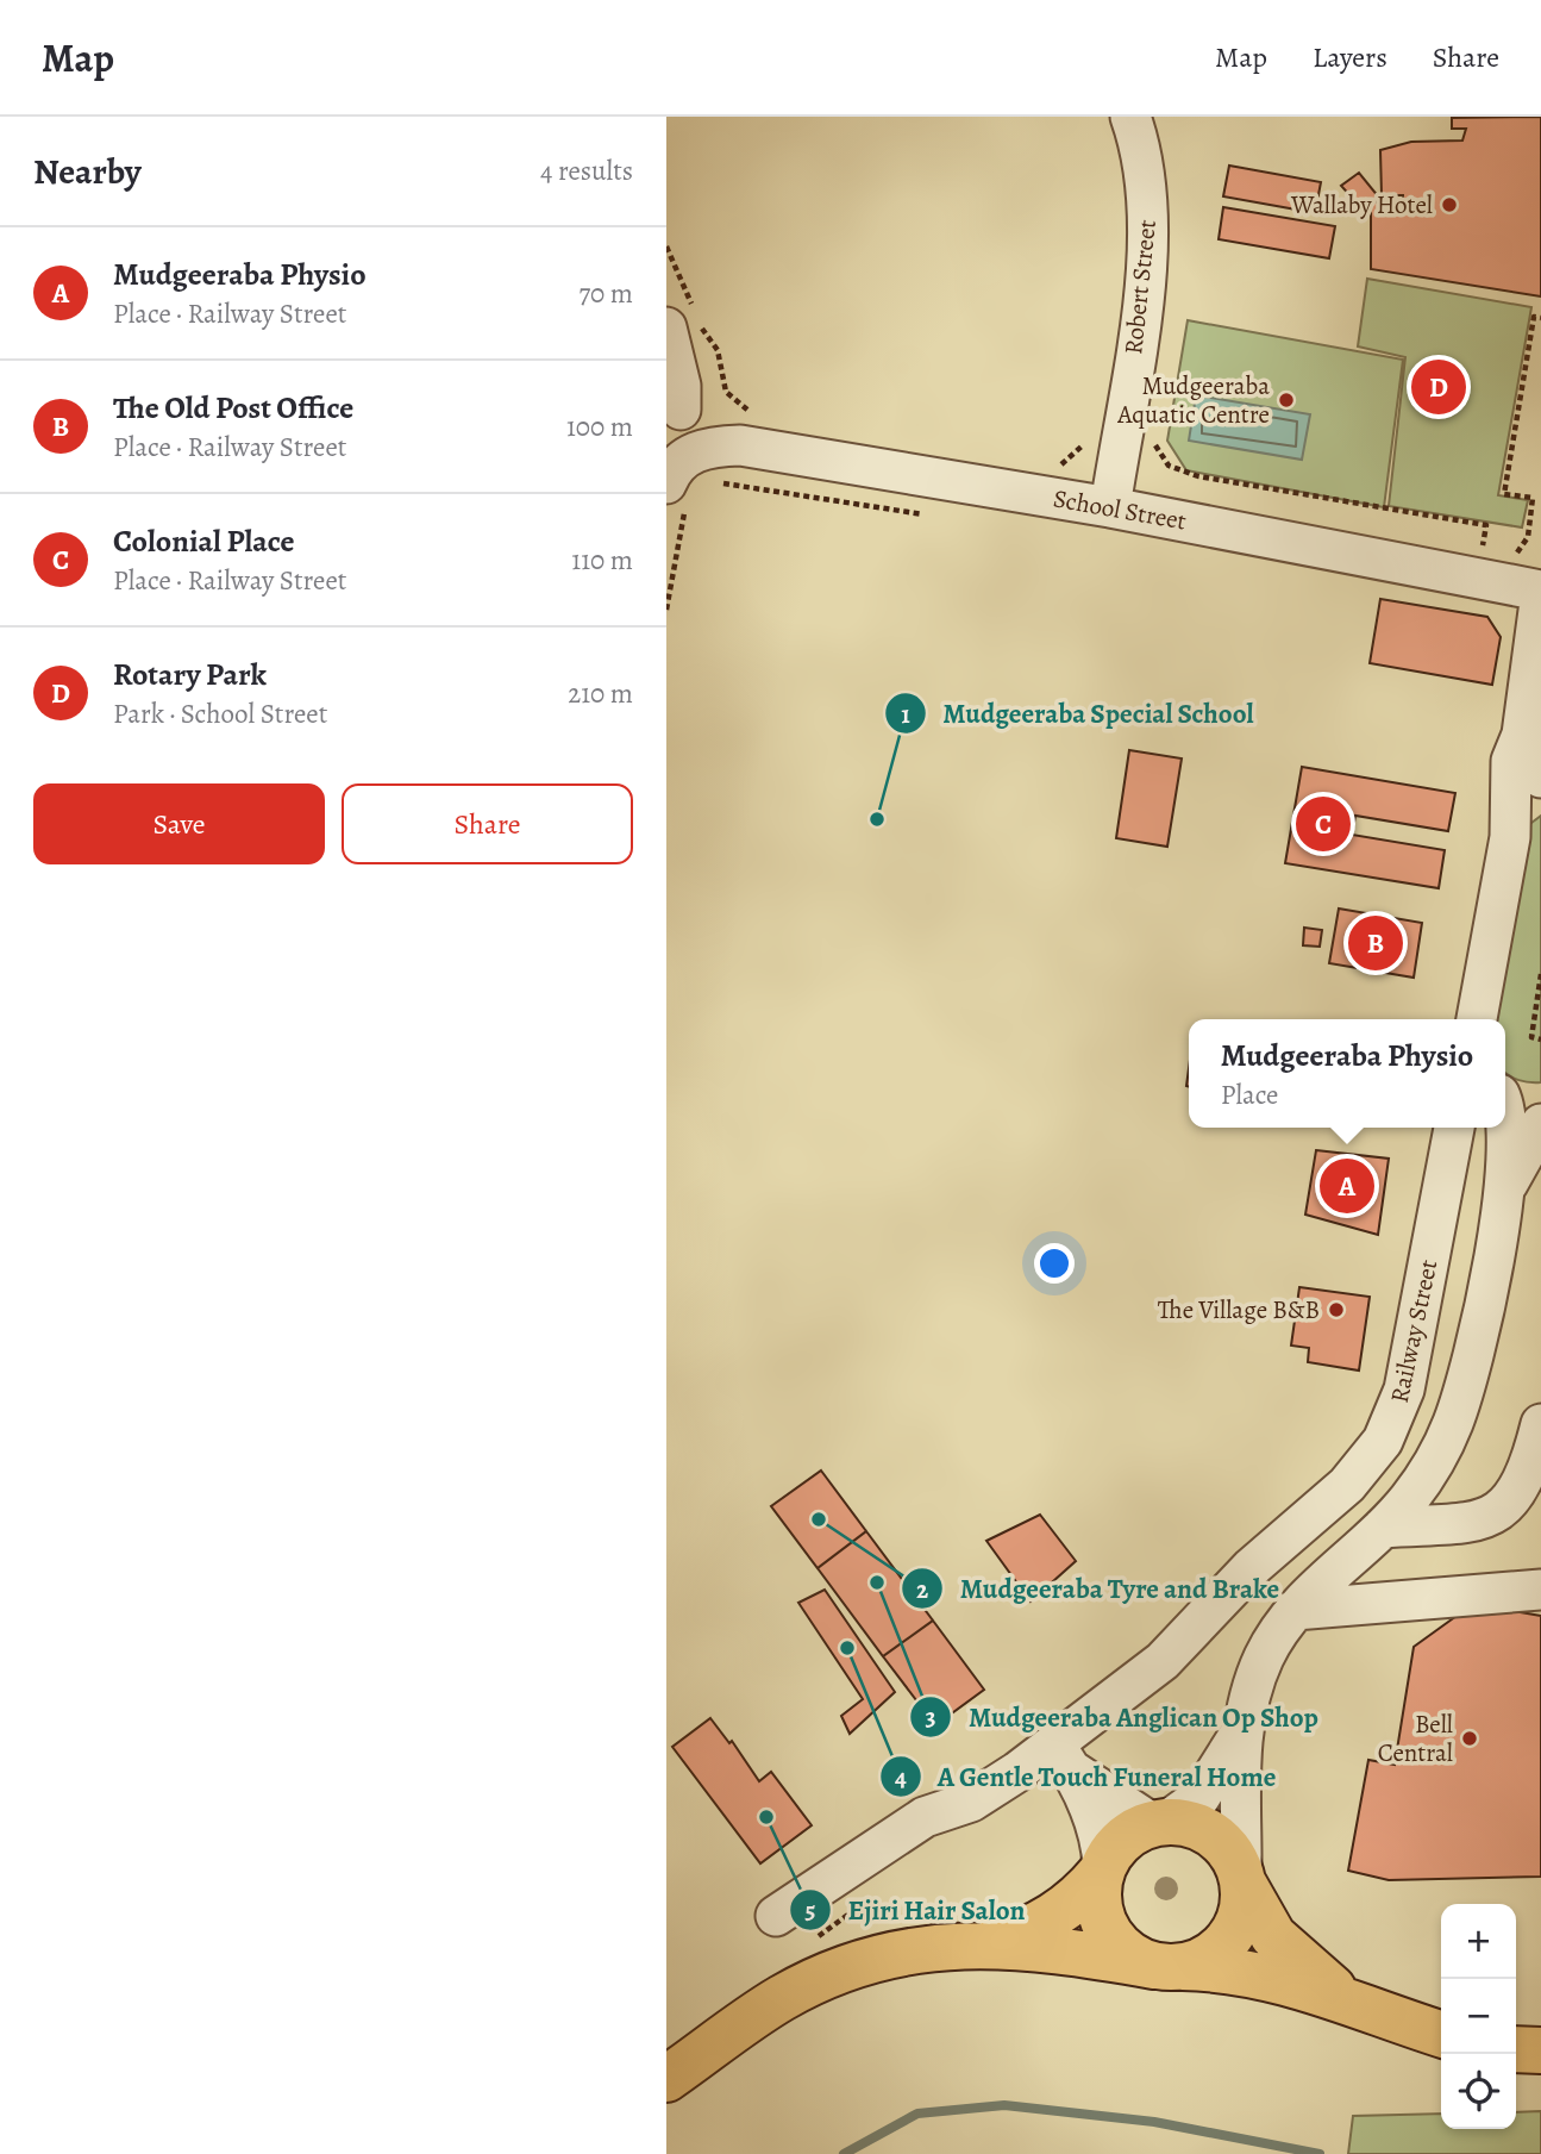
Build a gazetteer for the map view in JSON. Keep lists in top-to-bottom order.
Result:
{
  "streets": {
    "street": ["Robert Street", "School Street", "Railway Street"]
  },
  "crossings": [
    ["Robert Street", "School Street"]
  ],
  "places": [
    "Wallaby Hotel",
    "Mudgeeraba Aquatic Centre",
    "Mudgeeraba Special School",
    "The Village B&B",
    "Mudgeeraba Tyre and Brake",
    "Mudgeeraba Anglican Op Shop",
    "A Gentle Touch Funeral Home",
    "Bell Central",
    "Ejiri Hair Salon"
  ],
  "page": {
    "header": "Map",
    "nav": ["Map", "Layers", "Share"],
    "heading": ["Nearby", "4 results"],
    "list": [
      {
        "mark": "A",
        "name": "Mudgeeraba Physio",
        "note": "Place · Railway Street",
        "value": "70 m"
      },
      {
        "mark": "B",
        "name": "The Old Post Office",
        "note": "Place · Railway Street",
        "value": "100 m"
      },
      {
        "mark": "C",
        "name": "Colonial Place",
        "note": "Place · Railway Street",
        "value": "110 m"
      },
      {
        "mark": "D",
        "name": "Rotary Park",
        "note": "Park · School Street",
        "value": "210 m"
      }
    ],
    "pins": [
      "D",
      "C",
      "B",
      "A"
    ],
    "buttons": ["Save", "Share"],
    "popup": ["Mudgeeraba Physio", "Place"],
    "map_buttons": ["+", "−"]
  }
}
